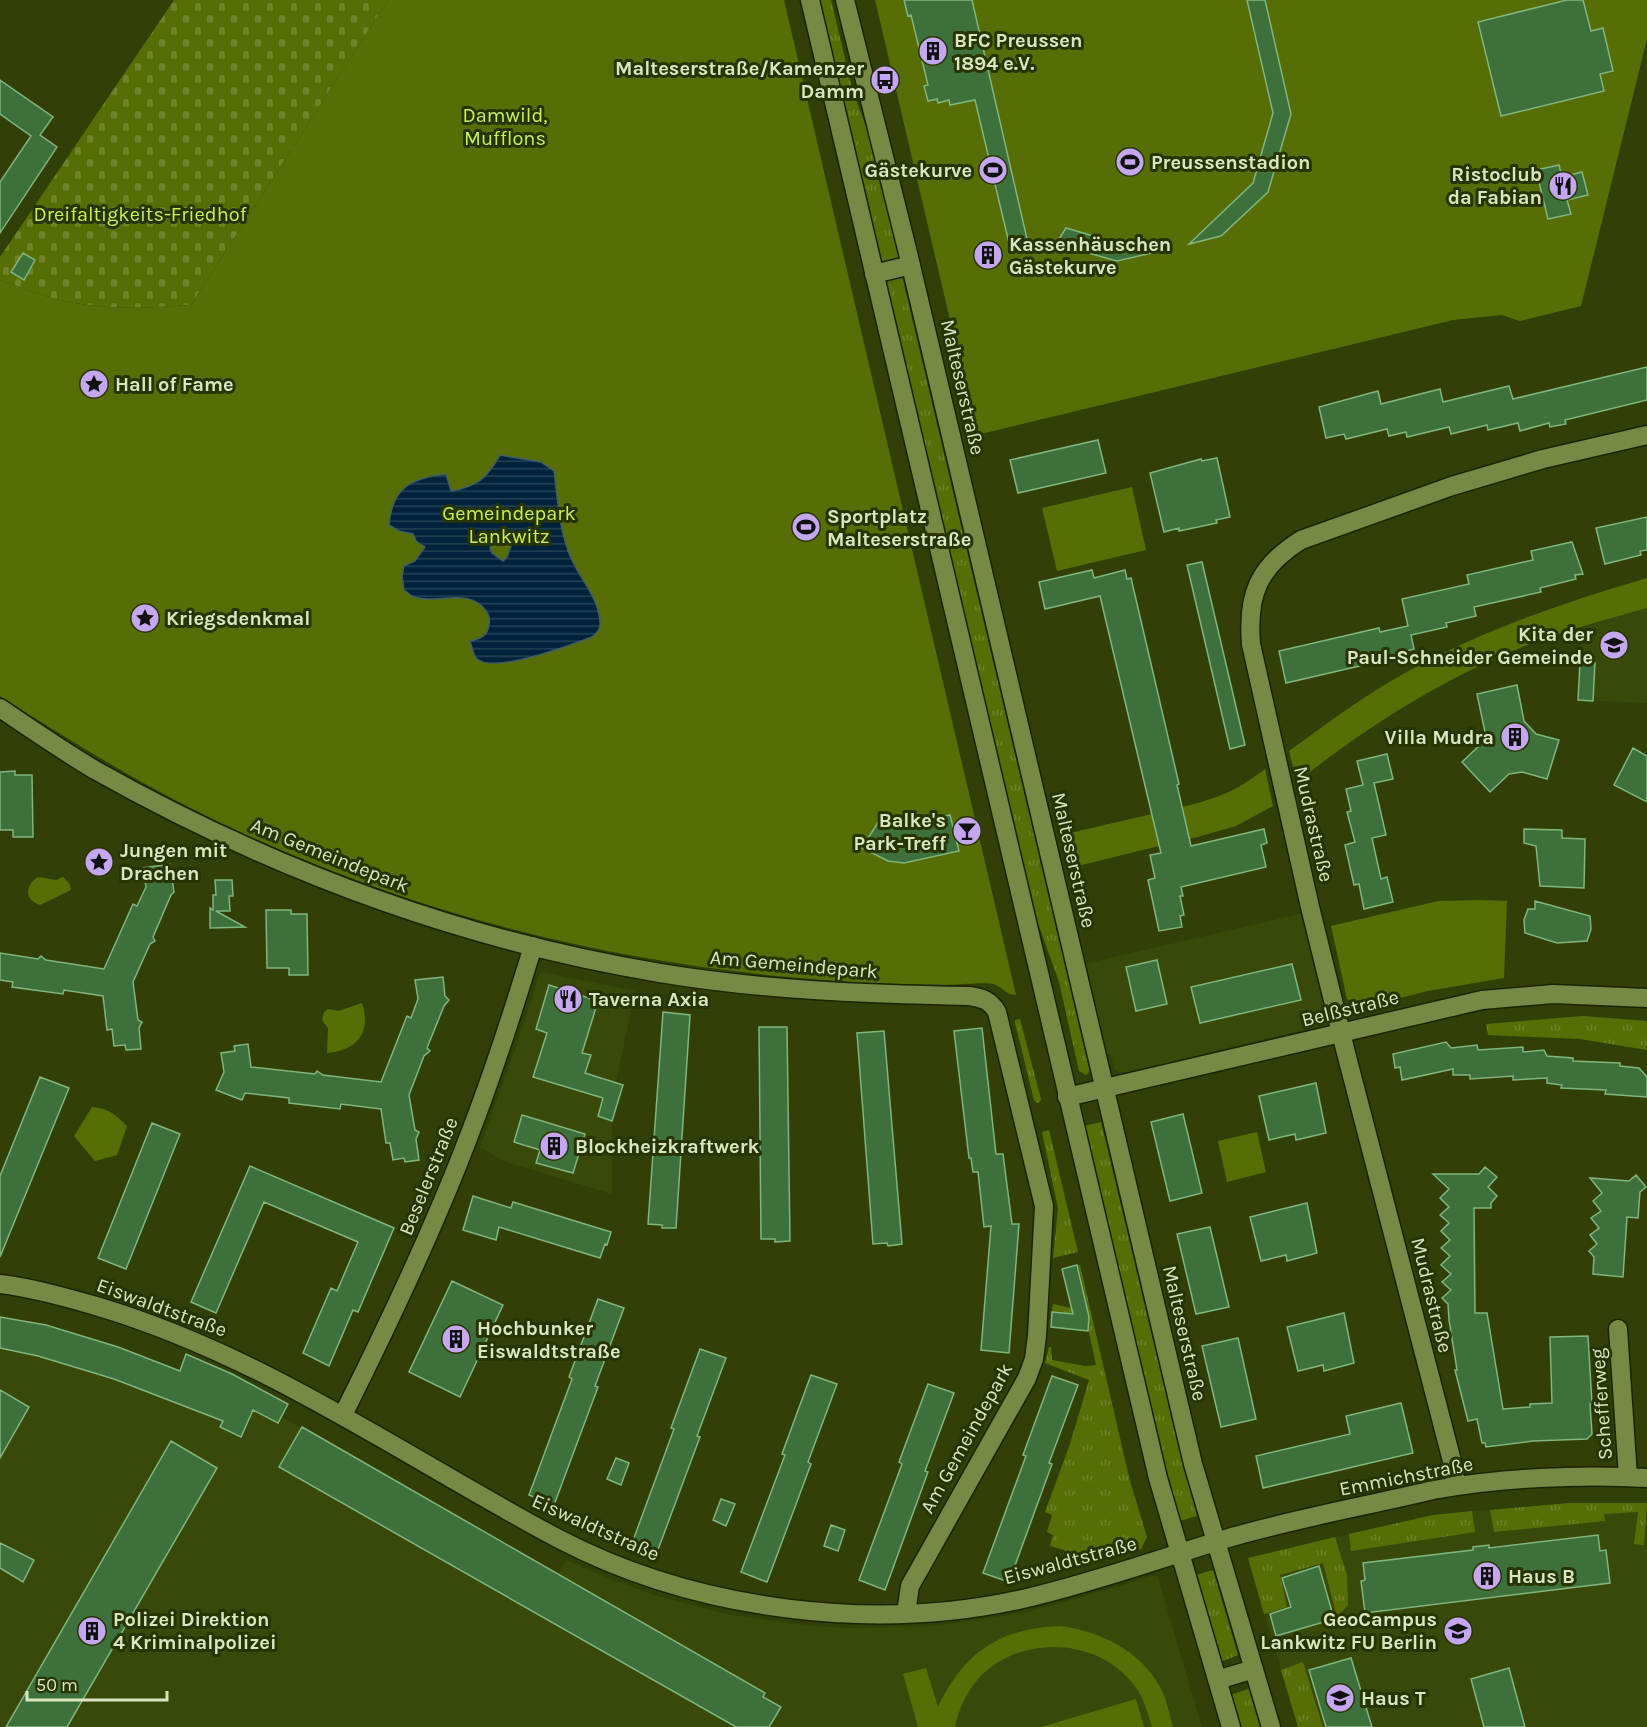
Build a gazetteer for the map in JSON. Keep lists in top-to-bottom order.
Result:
{
  "streets": {
    "street": [
      "Malteserstraße",
      "Mudrastraße",
      "Am Gemeindepark",
      "Belßstraße",
      "Beselerstraße",
      "Eiswaldtstraße",
      "Schefferweg",
      "Emmichstraße"
    ]
  },
  "crossings": [
    ["Malteserstraße", "Belßstraße"],
    ["Malteserstraße", "Emmichstraße"],
    ["Mudrastraße", "Belßstraße"],
    ["Mudrastraße", "Emmichstraße"],
    ["Am Gemeindepark", "Beselerstraße"],
    ["Am Gemeindepark", "Eiswaldtstraße"],
    ["Beselerstraße", "Eiswaldtstraße"],
    ["Eiswaldtstraße", "Emmichstraße"],
    ["Schefferweg", "Emmichstraße"]
  ],
  "parks": ["Damwild, Mufflons", "Dreifaltigkeits-Friedhof", "Gemeindepark Lankwitz"],
  "places": {
    "building": [
      "BFC Preussen 1894 e.V.",
      "Kassenhäuschen Gästekurve",
      "Villa Mudra",
      "Blockheizkraftwerk",
      "Hochbunker Eiswaldtstraße",
      "Haus B",
      "Polizei Direktion 4 Kriminalpolizei"
    ],
    "bus stop": ["Malteserstraße/Kamenzer Damm"],
    "sports": ["Preussenstadion", "Gästekurve", "Sportplatz Malteserstraße"],
    "restaurant": ["Ristoclub da Fabian", "Taverna Axia"],
    "place": ["Hall of Fame", "Kriegsdenkmal", "Jungen mit Drachen"],
    "school or university": ["Kita der Paul-Schneider Gemeinde", "GeoCampus Lankwitz FU Berlin", "Haus T"],
    "bar": ["Balke's Park-Treff"]
  },
  "scale_bar": "50 m"
}
